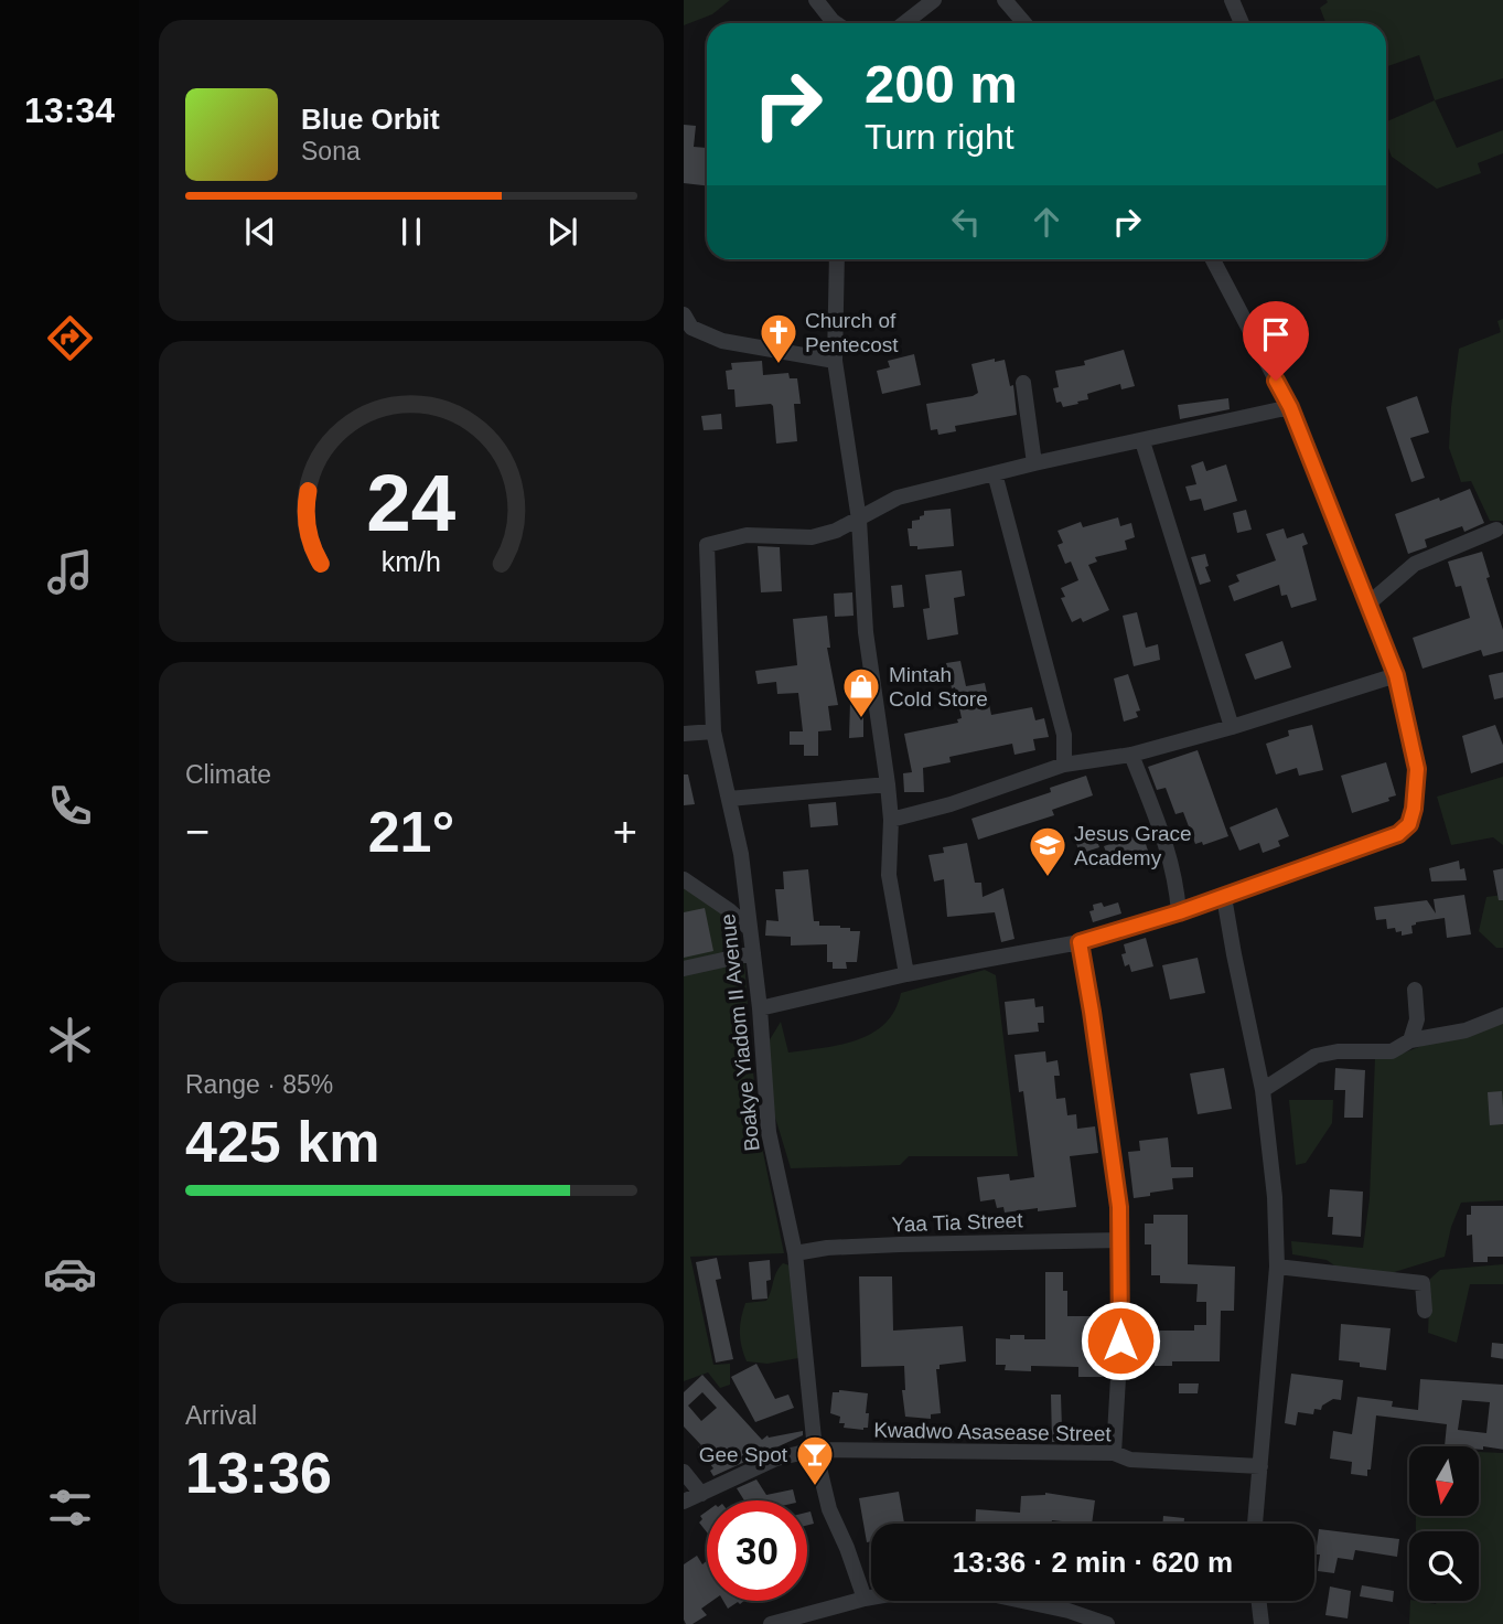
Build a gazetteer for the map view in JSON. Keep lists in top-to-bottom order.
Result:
{
  "streets": {
    "street": ["Boakye Yiadom II Avenue", "Yaa Tia Street", "Kwadwo Asasease Street"]
  },
  "crossings": [
    ["Boakye Yiadom II Avenue", "Yaa Tia Street"],
    ["Boakye Yiadom II Avenue", "Kwadwo Asasease Street"]
  ],
  "places": {
    "church": ["Church of Pentecost"],
    "shop": ["Mintah Cold Store"],
    "school or university": ["Jesus Grace Academy"],
    "bar": ["Gee Spot"]
  },
  "north": "bottom",
  "page": {
    "tabs": "13:34",
    "turn": ["200 m", "Turn right"],
    "song": ["Blue Orbit", "Sona"],
    "tile": [
      "Climate",
      ["Range · 85%", "425 km"],
      ["Arrival", "13:36"]
    ],
    "heat": ["−", "21°", "+"],
    "limit": "30",
    "trip": "13:36 · 2 min · 620 m",
    "gauge": ["24", "km/h"]
  }
}
